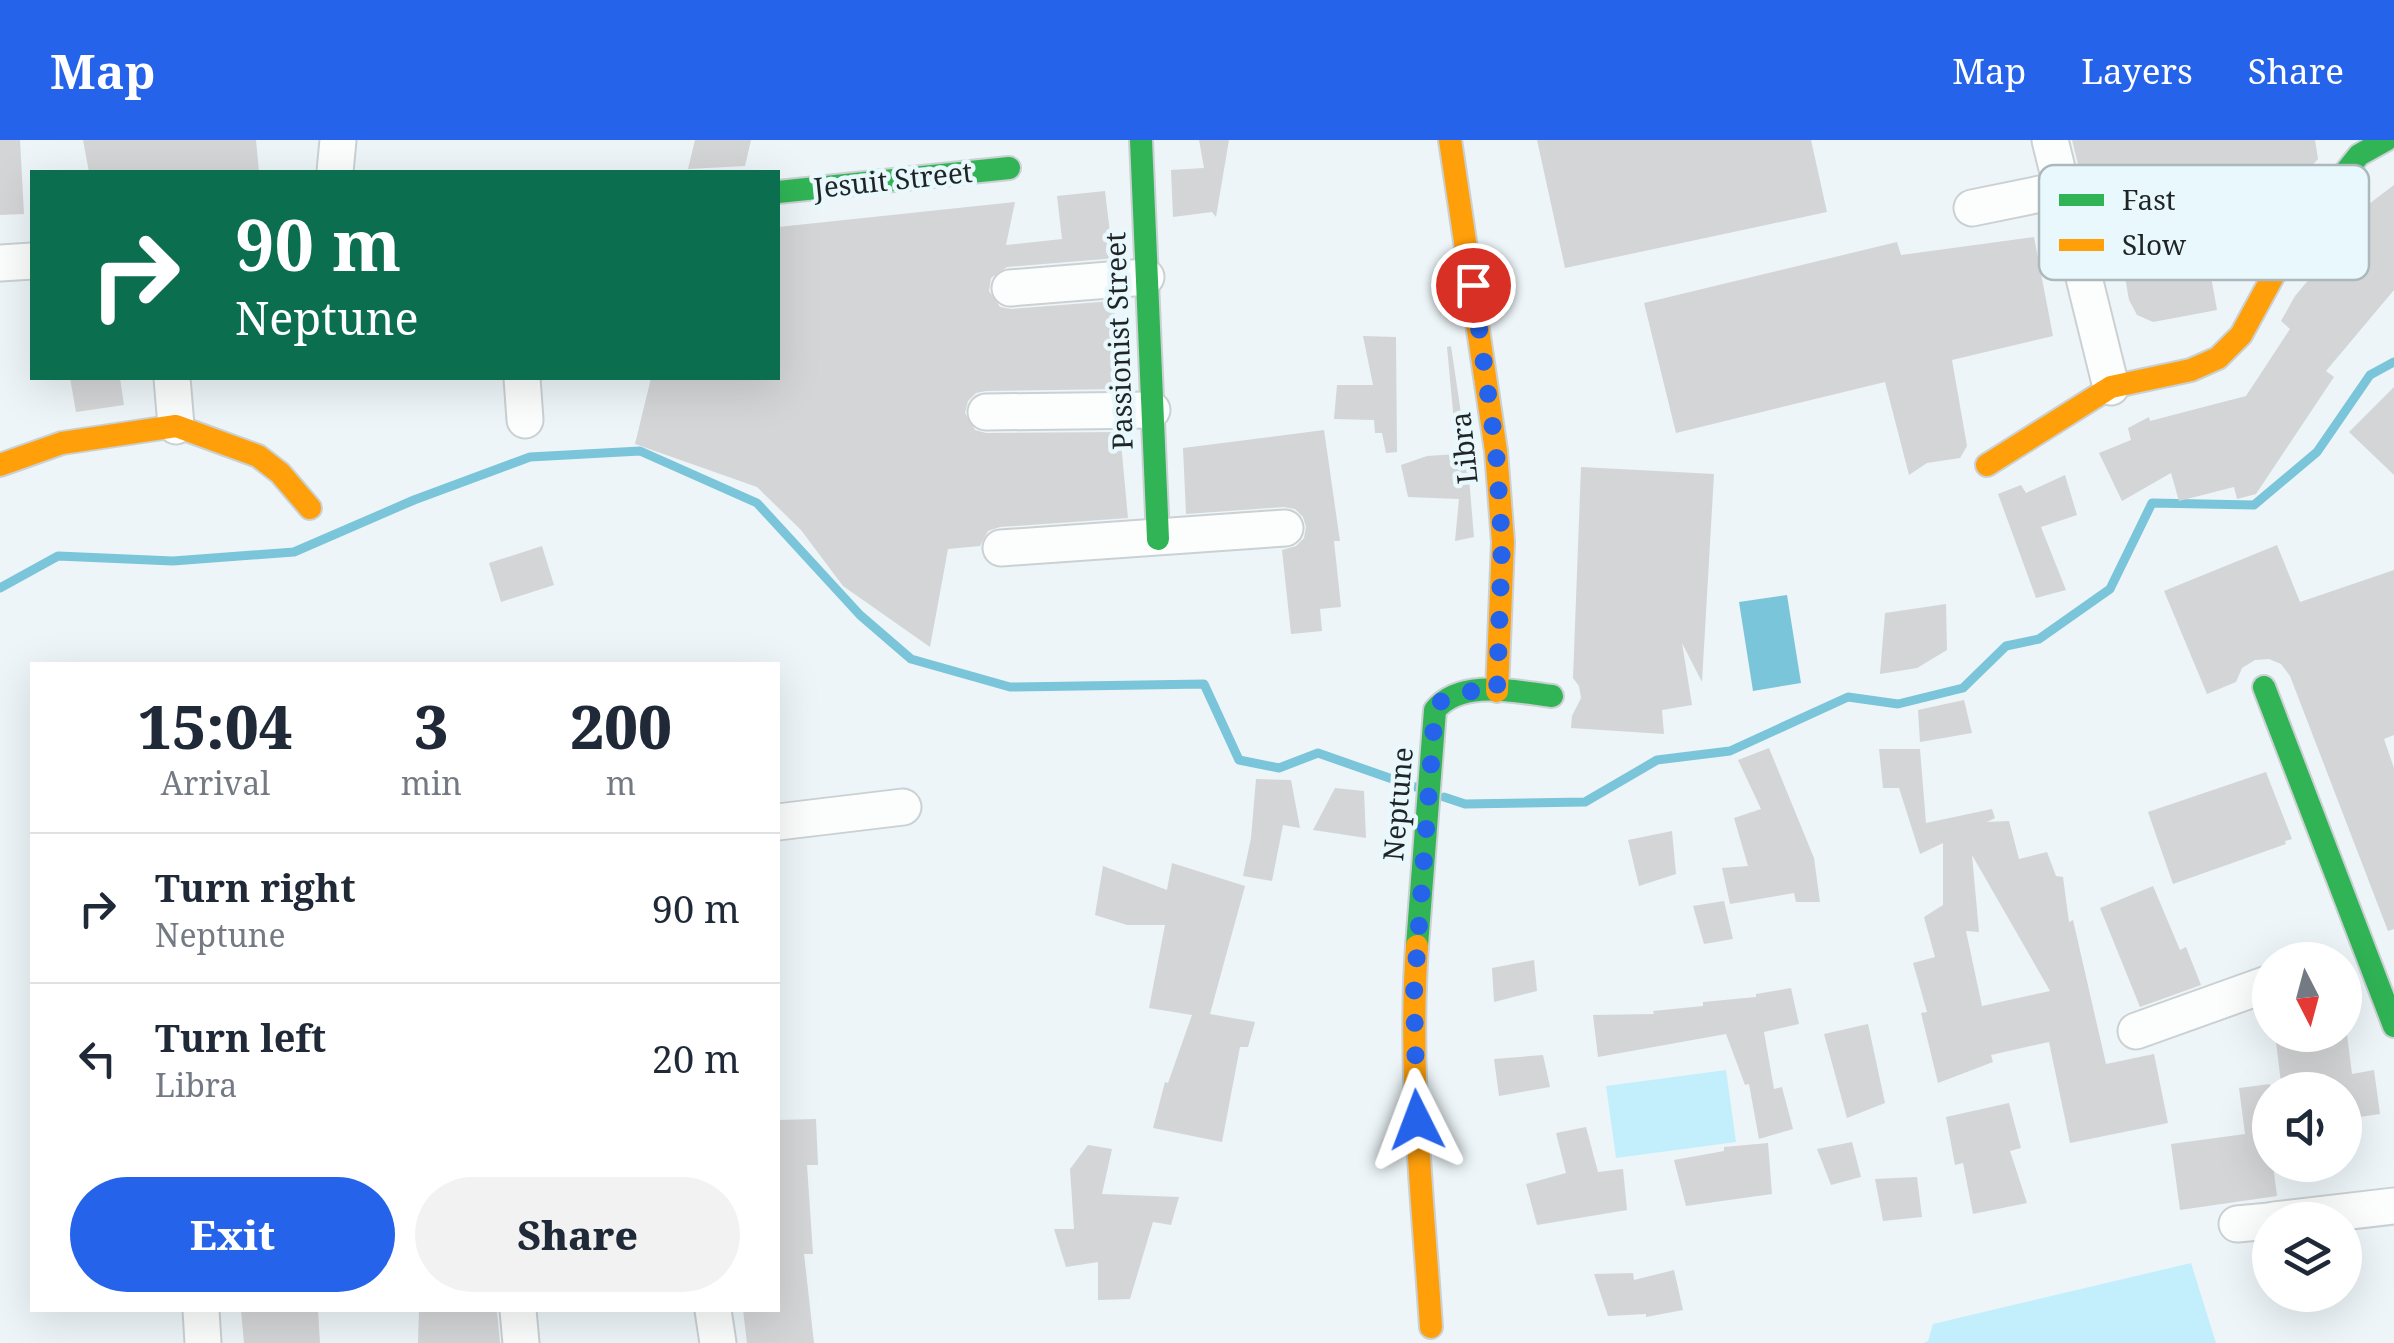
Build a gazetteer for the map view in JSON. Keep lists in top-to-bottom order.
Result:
{
  "streets": {
    "street": [
      "Jesuit Street",
      "Passionist Street",
      "Libra",
      "Neptune"
    ]
  },
  "crossings": [
    ["Libra", "Neptune"]
  ],
  "legend": ["Fast", "Slow"],
  "north": "bottom",
  "page": {
    "header": "Map",
    "nav": ["Map", "Layers", "Share"],
    "turn": ["90 m", "Neptune"],
    "eta": [
      "15:04",
      "Arrival",
      "3",
      "min",
      "200",
      "m"
    ],
    "list": [
      {
        "name": "Turn right",
        "note": "Neptune",
        "value": "90 m"
      },
      {
        "name": "Turn left",
        "note": "Libra",
        "value": "20 m"
      }
    ],
    "buttons": ["Exit", "Share"]
  }
}
